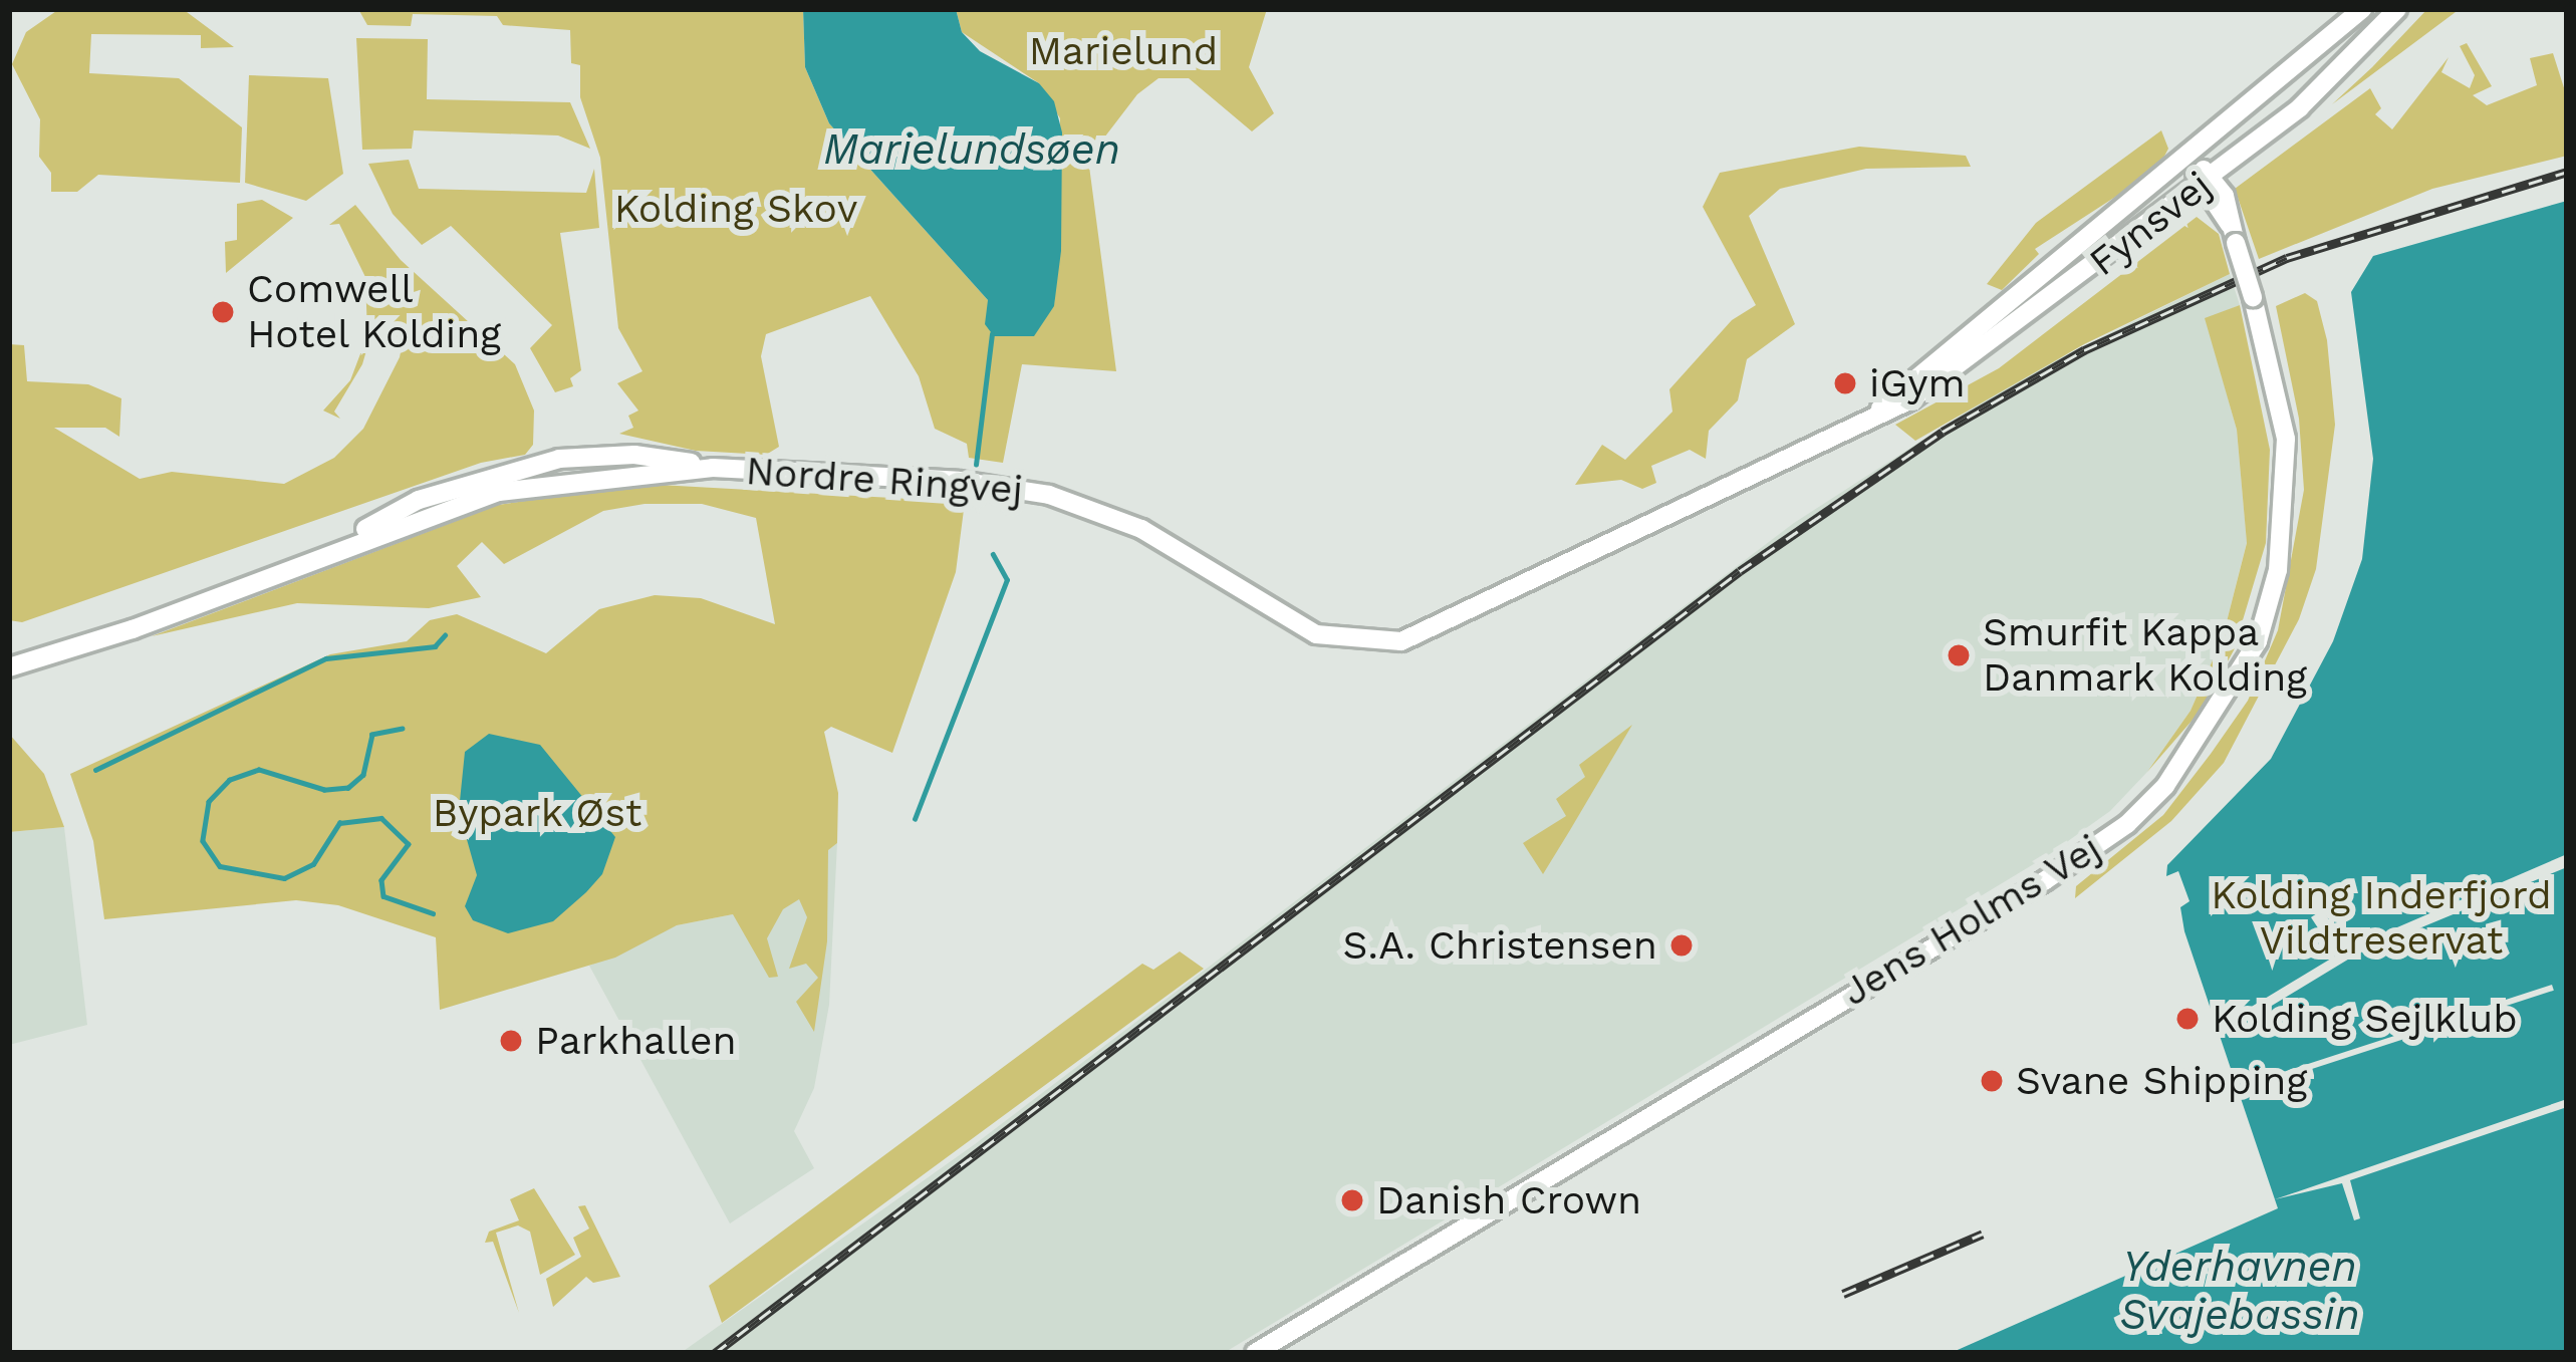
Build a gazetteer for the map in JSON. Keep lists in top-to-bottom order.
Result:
{
  "streets": {
    "main road": ["Fynsvej", "Nordre Ringvej", "Jens Holms Vej"]
  },
  "crossings": [
    ["Fynsvej", "Nordre Ringvej"],
    ["Fynsvej", "Jens Holms Vej"]
  ],
  "water": ["Marielundsøen", "Yderhavnen Svajebassin"],
  "parks": [
    "Marielund",
    "Kolding Skov",
    "Bypark Øst",
    "Kolding Inderfjord Vildtreservat"
  ],
  "places": [
    "Comwell Hotel Kolding",
    "iGym",
    "Smurfit Kappa Danmark Kolding",
    "S.A. Christensen",
    "Kolding Sejlklub",
    "Parkhallen",
    "Svane Shipping",
    "Danish Crown"
  ]
}
